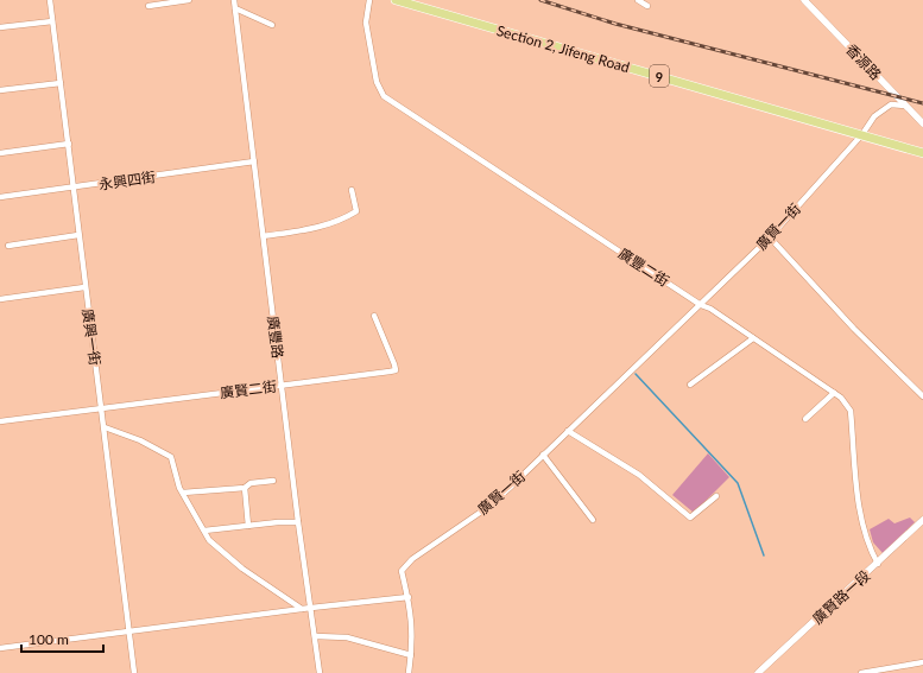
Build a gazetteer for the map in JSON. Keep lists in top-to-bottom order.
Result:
{
  "streets": {
    "main road": ["Section 2, Jifeng Road", "9"],
    "street": [
      "香源路",
      "永興四街",
      "廣賢一街",
      "廣豐二街",
      "廣興一街",
      "廣豐路",
      "廣賢二街",
      "廣賢路一段"
    ]
  },
  "crossings": [
    ["Section 2, Jifeng Road", "廣賢一街"],
    ["香源路", "廣賢一街"],
    ["永興四街", "廣興一街"],
    ["永興四街", "廣豐路"],
    ["廣賢一街", "廣豐二街"],
    ["廣豐二街", "廣賢路一段"],
    ["廣興一街", "廣賢二街"],
    ["廣豐路", "廣賢二街"]
  ],
  "scale_bar": "100 m"
}
